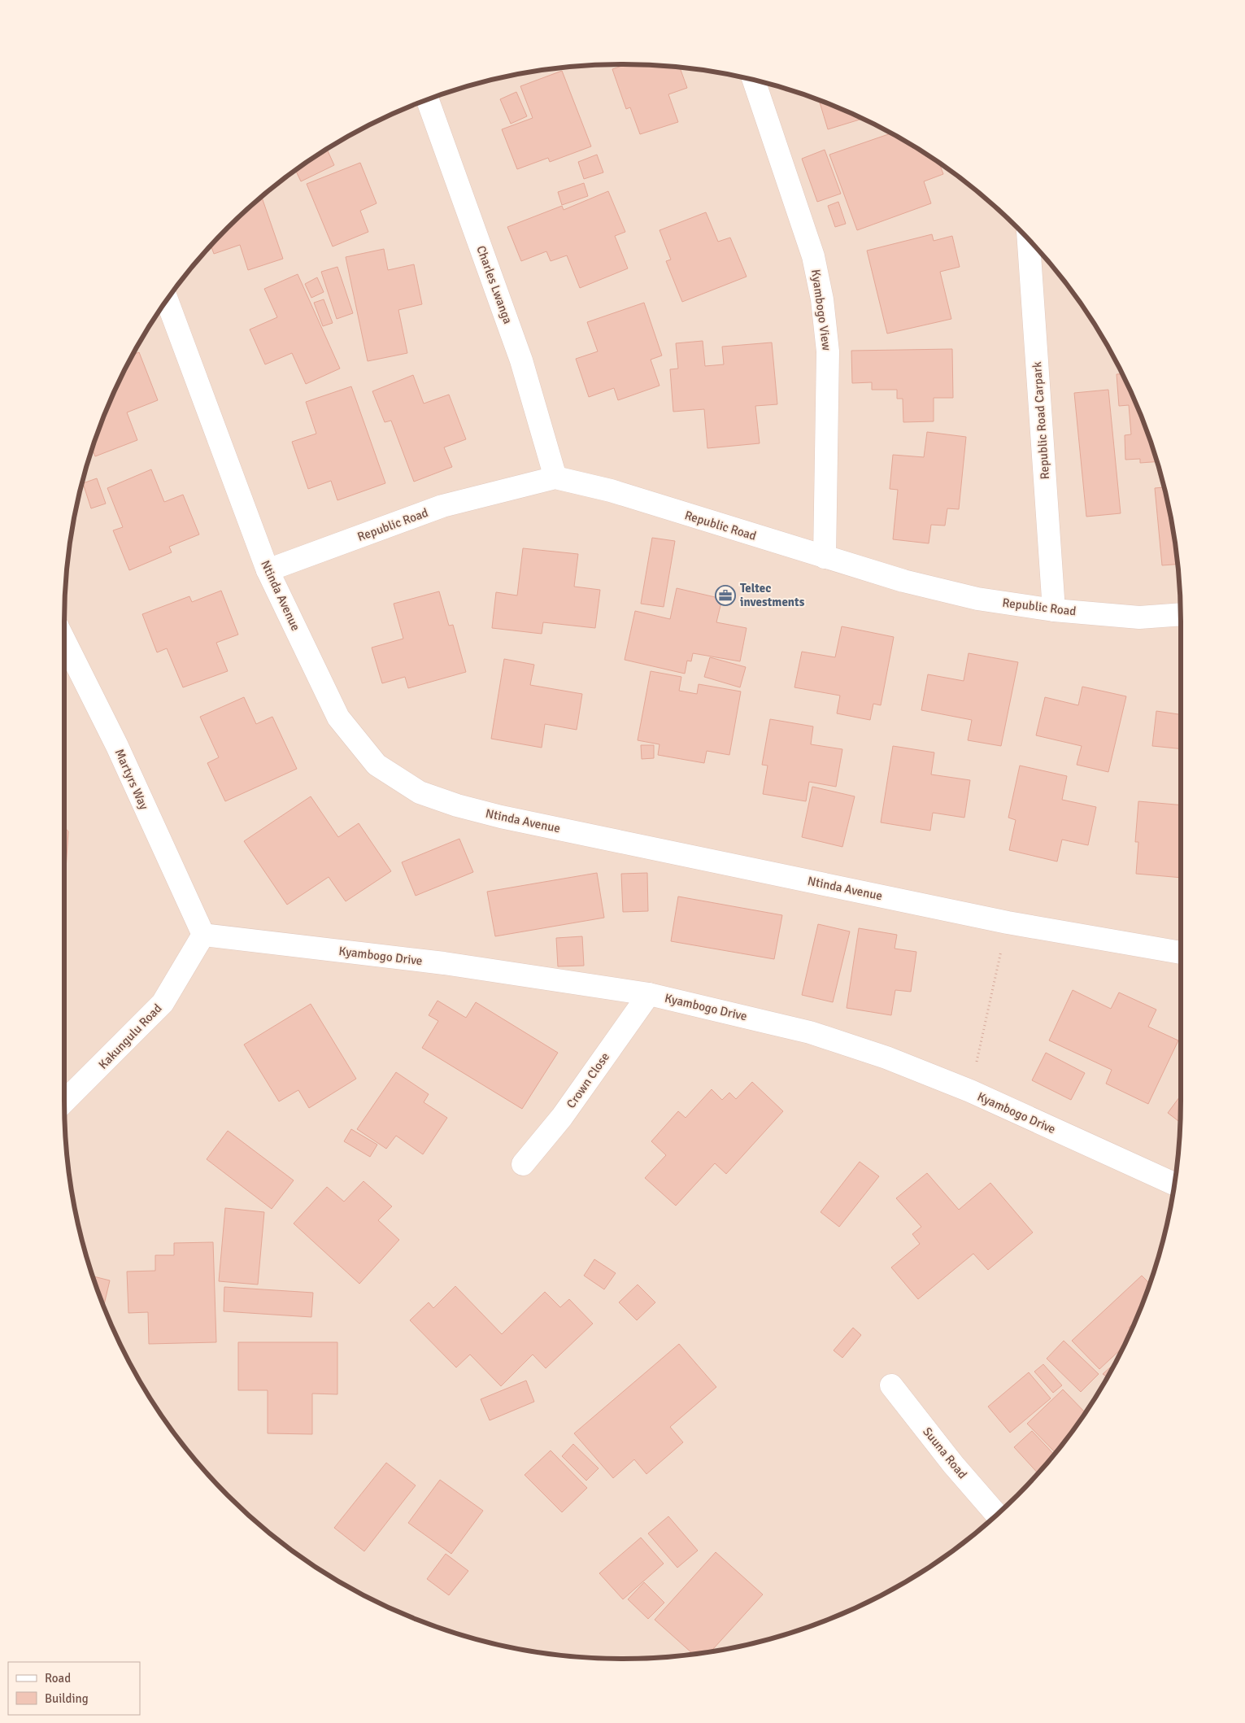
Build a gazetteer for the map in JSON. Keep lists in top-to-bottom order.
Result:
{
  "streets": {
    "street": [
      "Charles Lwanga",
      "Kyambogo View",
      "Republic Road Carpark",
      "Republic Road",
      "Ntinda Avenue",
      "Martyrs Way",
      "Kyambogo Drive",
      "Kakungulu Road",
      "Crown Close",
      "Suuna Road"
    ]
  },
  "crossings": [
    ["Charles Lwanga", "Republic Road"],
    ["Kyambogo View", "Republic Road"],
    ["Republic Road Carpark", "Republic Road"],
    ["Republic Road", "Ntinda Avenue"],
    ["Martyrs Way", "Kyambogo Drive"],
    ["Martyrs Way", "Kakungulu Road"],
    ["Kyambogo Drive", "Kakungulu Road"],
    ["Kyambogo Drive", "Crown Close"]
  ],
  "places": {
    "office": ["Teltec investments"]
  },
  "legend": ["Road", "Building"]
}
